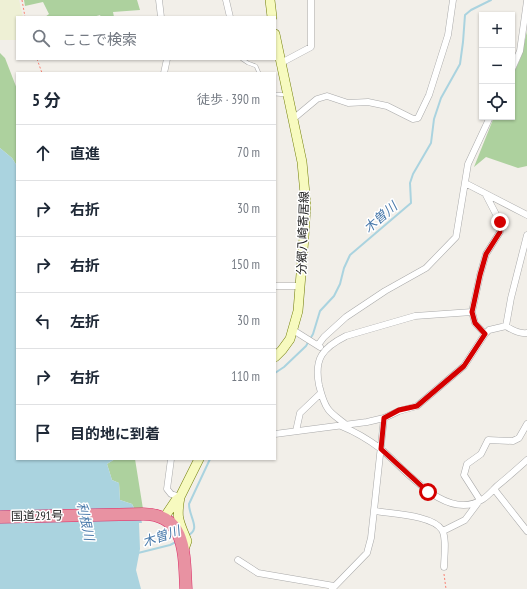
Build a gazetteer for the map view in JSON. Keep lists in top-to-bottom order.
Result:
{
  "streets": {
    "highway": ["国道291号"],
    "main road": ["分郷八崎寄居線"]
  },
  "water": ["木曽川", "利根川"],
  "page": {
    "map_buttons": ["+", "−"],
    "search": "ここで検索",
    "heading": ["5 分", "徒歩 · 390 m"],
    "list": [
      ["直進", "70 m"],
      ["右折", "30 m"],
      ["右折", "150 m"],
      ["左折", "30 m"],
      ["右折", "110 m"],
      "目的地に到着"
    ]
  }
}
